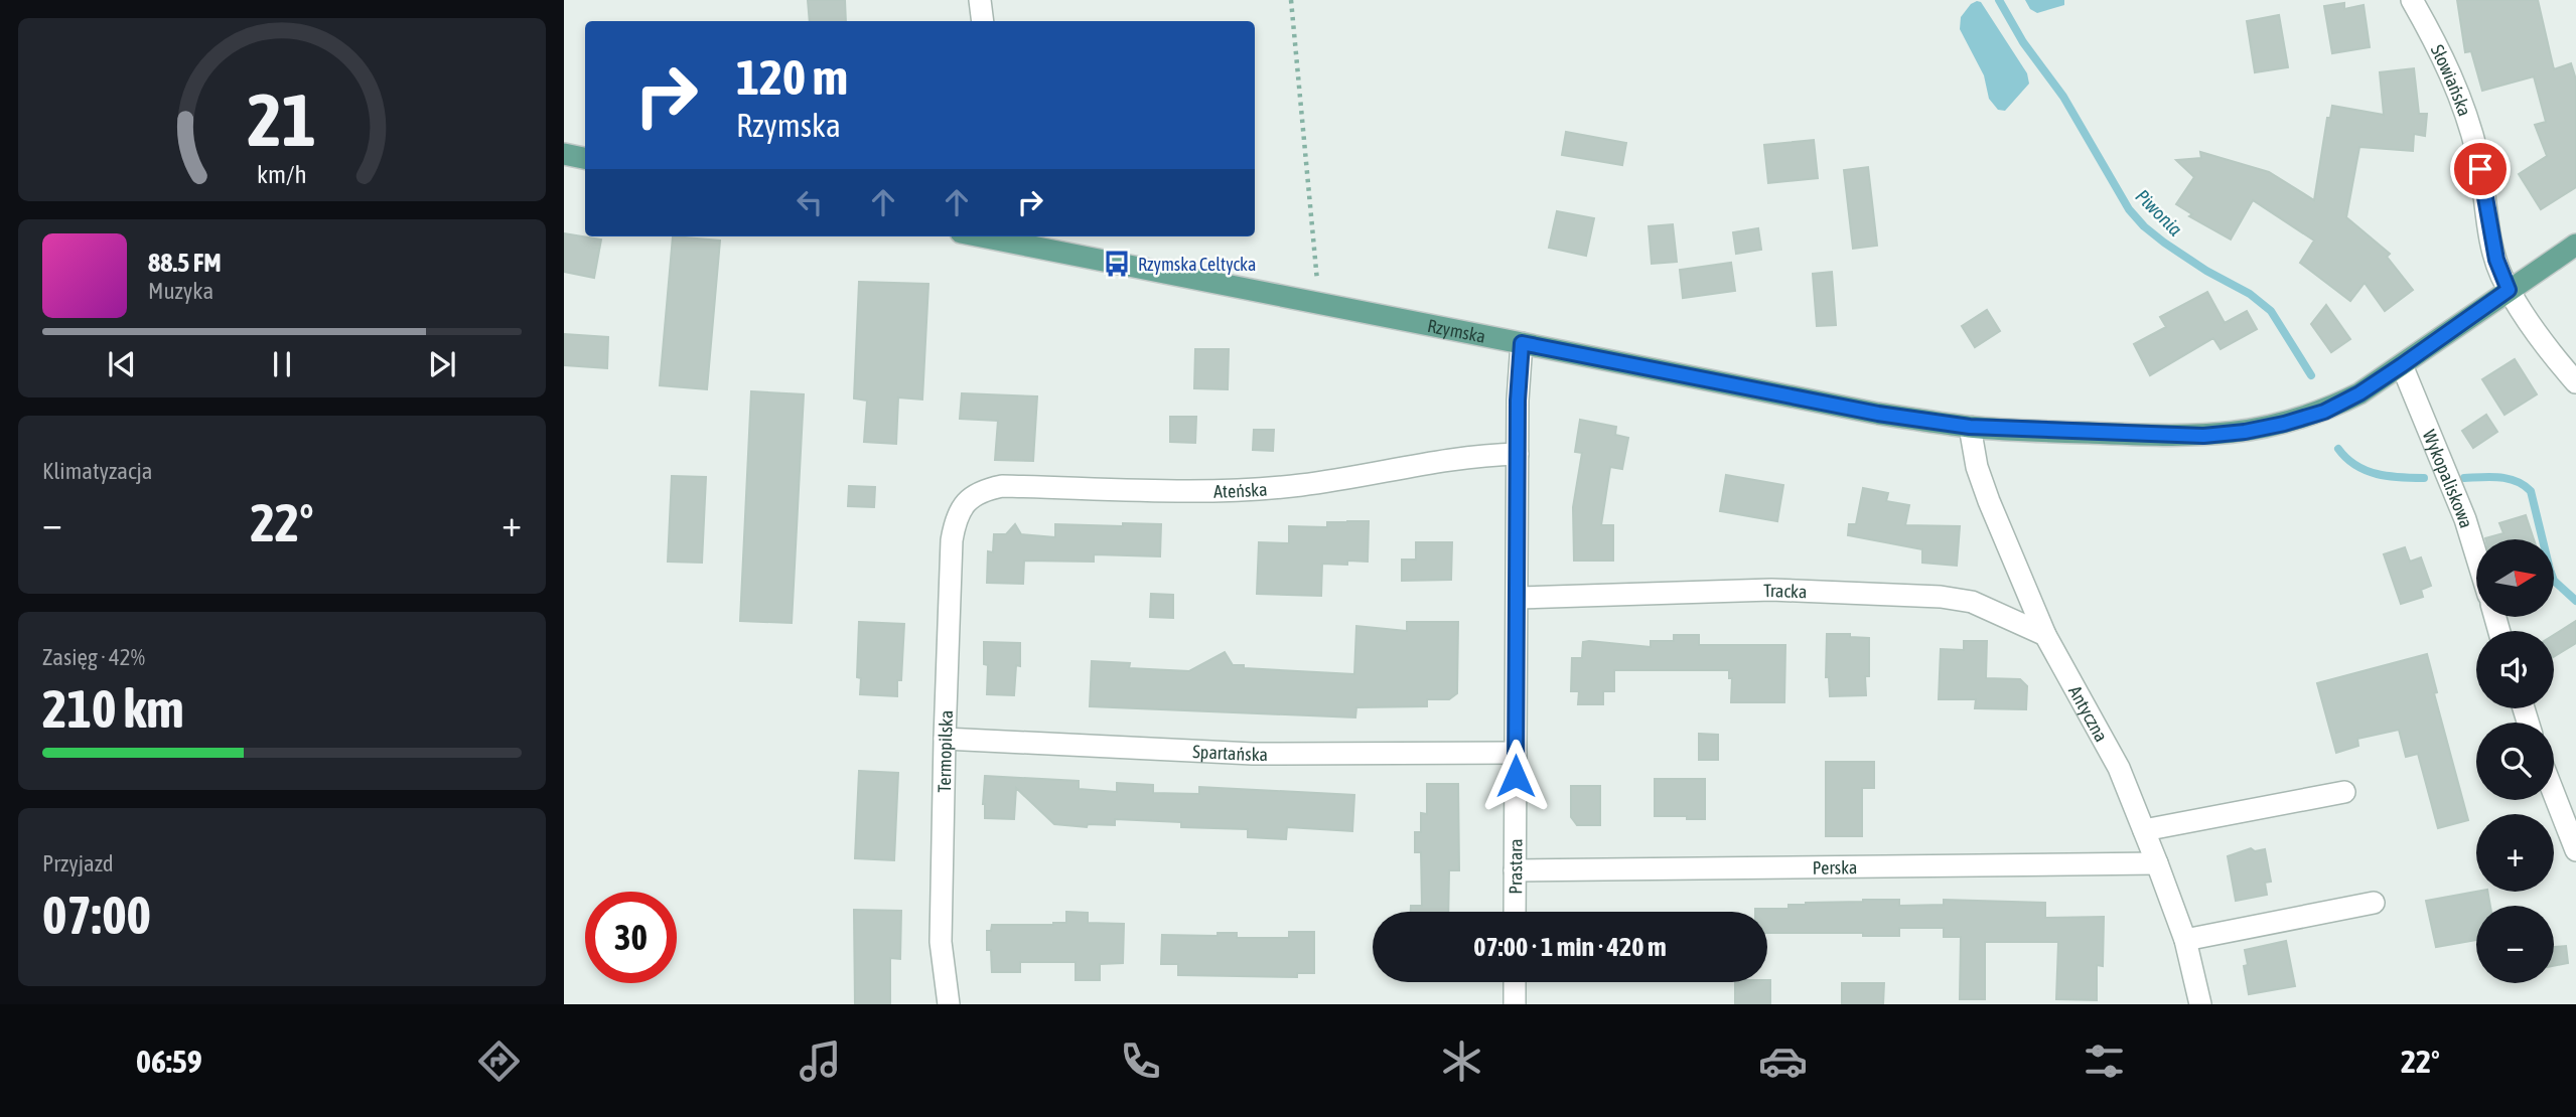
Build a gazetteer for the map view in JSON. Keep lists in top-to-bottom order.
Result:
{
  "streets": {
    "main road": ["Rzymska"],
    "street": [
      "Słowiańska",
      "Wykopaliskowa",
      "Ateńska",
      "Tracka",
      "Antyczna",
      "Termopilska",
      "Spartańska",
      "Prastara",
      "Perska"
    ]
  },
  "crossings": [
    ["Słowiańska", "Rzymska"],
    ["Rzymska", "Wykopaliskowa"],
    ["Rzymska", "Antyczna"],
    ["Rzymska", "Prastara"],
    ["Ateńska", "Termopilska"],
    ["Ateńska", "Prastara"],
    ["Tracka", "Antyczna"],
    ["Tracka", "Prastara"],
    ["Antyczna", "Perska"],
    ["Termopilska", "Spartańska"],
    ["Spartańska", "Prastara"],
    ["Prastara", "Perska"]
  ],
  "water": ["Piwonia"],
  "places": {
    "bus stop": ["Rzymska Celtycka"]
  },
  "north": "right",
  "page": {
    "turn": ["120 m", "Rzymska"],
    "song": ["88.5 FM", "Muzyka"],
    "tile": [
      "Klimatyzacja",
      ["Zasięg · 42%", "210 km"],
      ["Przyjazd", "07:00"]
    ],
    "heat": ["−", "22°", "+"],
    "map_buttons": ["+", "−"],
    "limit": "30",
    "trip": "07:00 · 1 min · 420 m",
    "tabs": ["06:59", "22°"],
    "gauge": ["21", "km/h"]
  }
}
